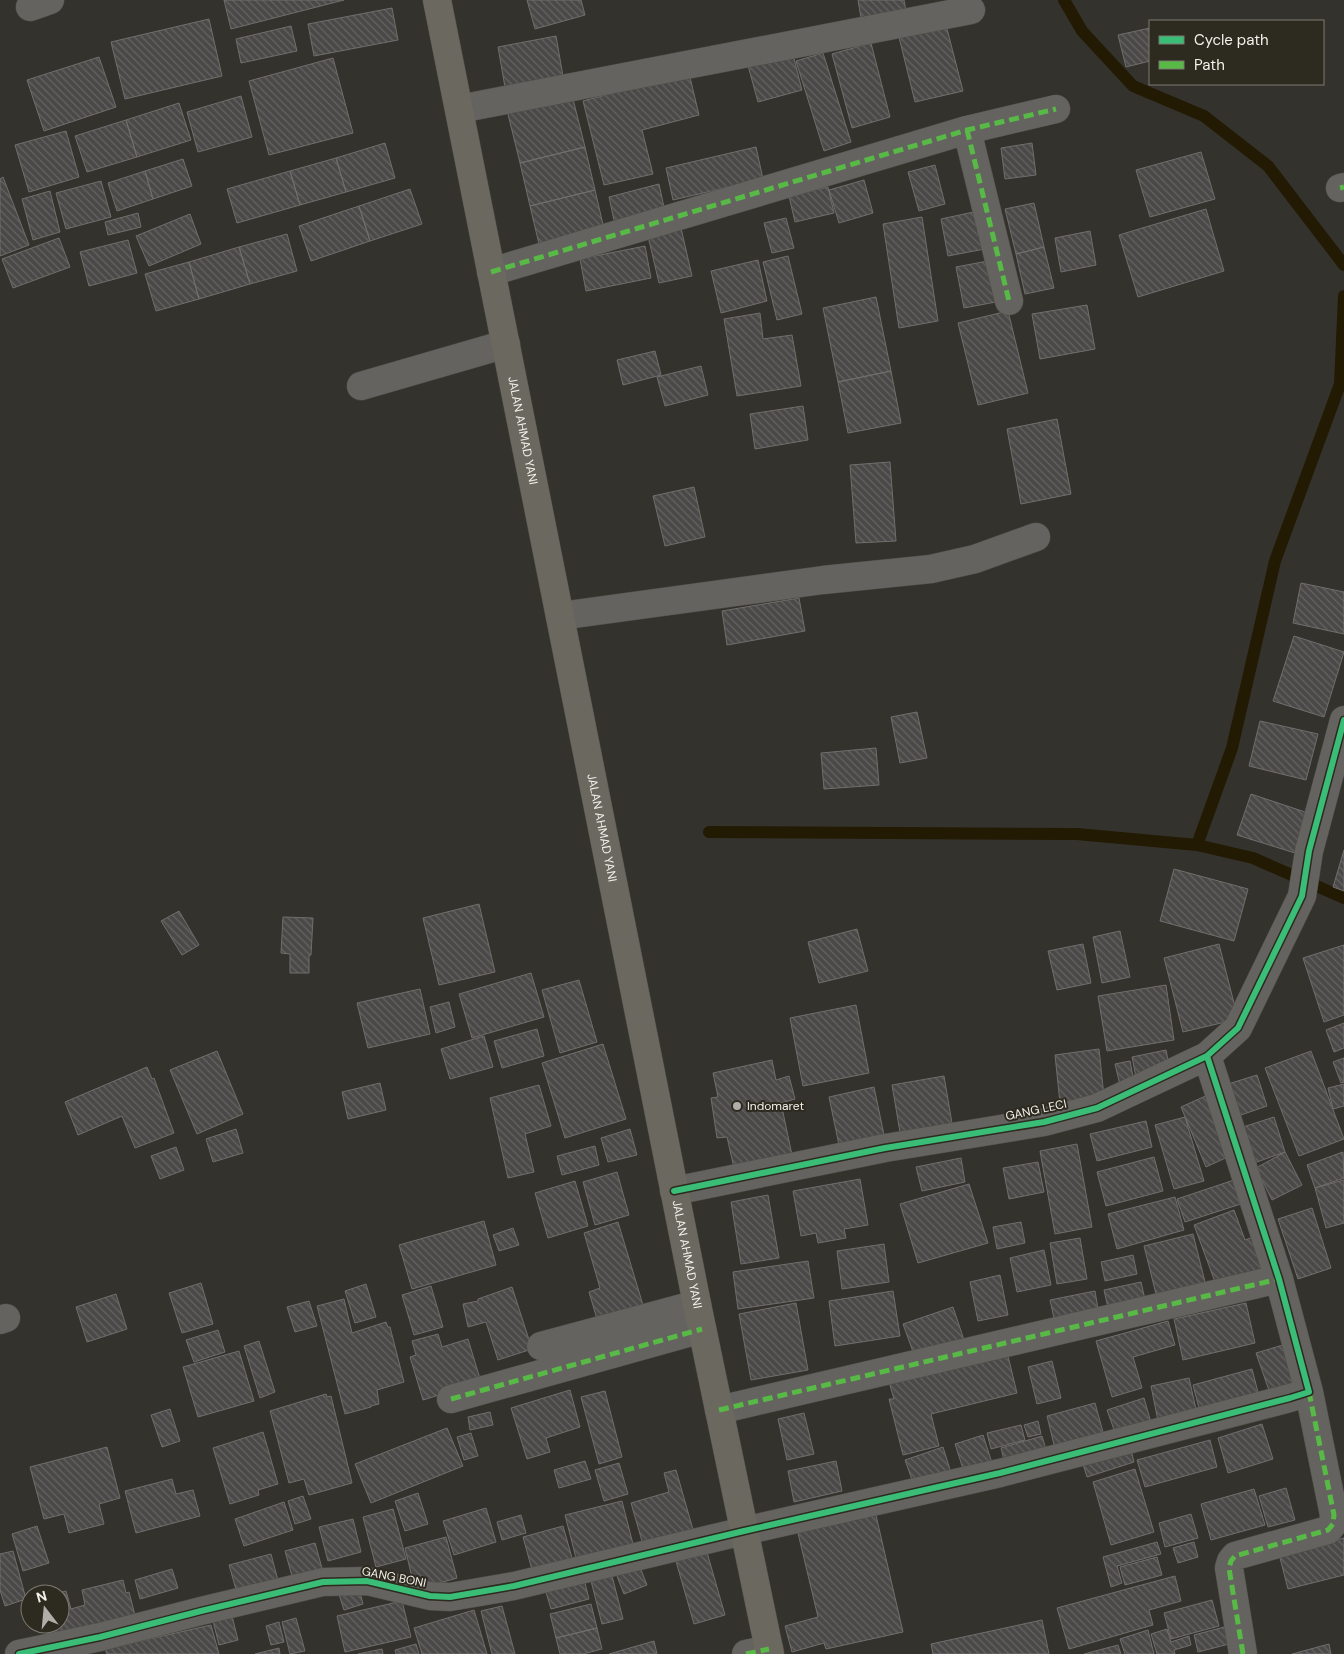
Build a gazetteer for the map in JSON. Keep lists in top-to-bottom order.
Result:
{
  "streets": {
    "main road": ["JALAN AHMAD YANI"],
    "street": ["GANG LECI", "GANG BONI"]
  },
  "crossings": [
    ["JALAN AHMAD YANI", "GANG LECI"],
    ["JALAN AHMAD YANI", "GANG BONI"]
  ],
  "places": ["Indomaret"],
  "legend": ["Cycle path", "Path"],
  "north": "top"
}
